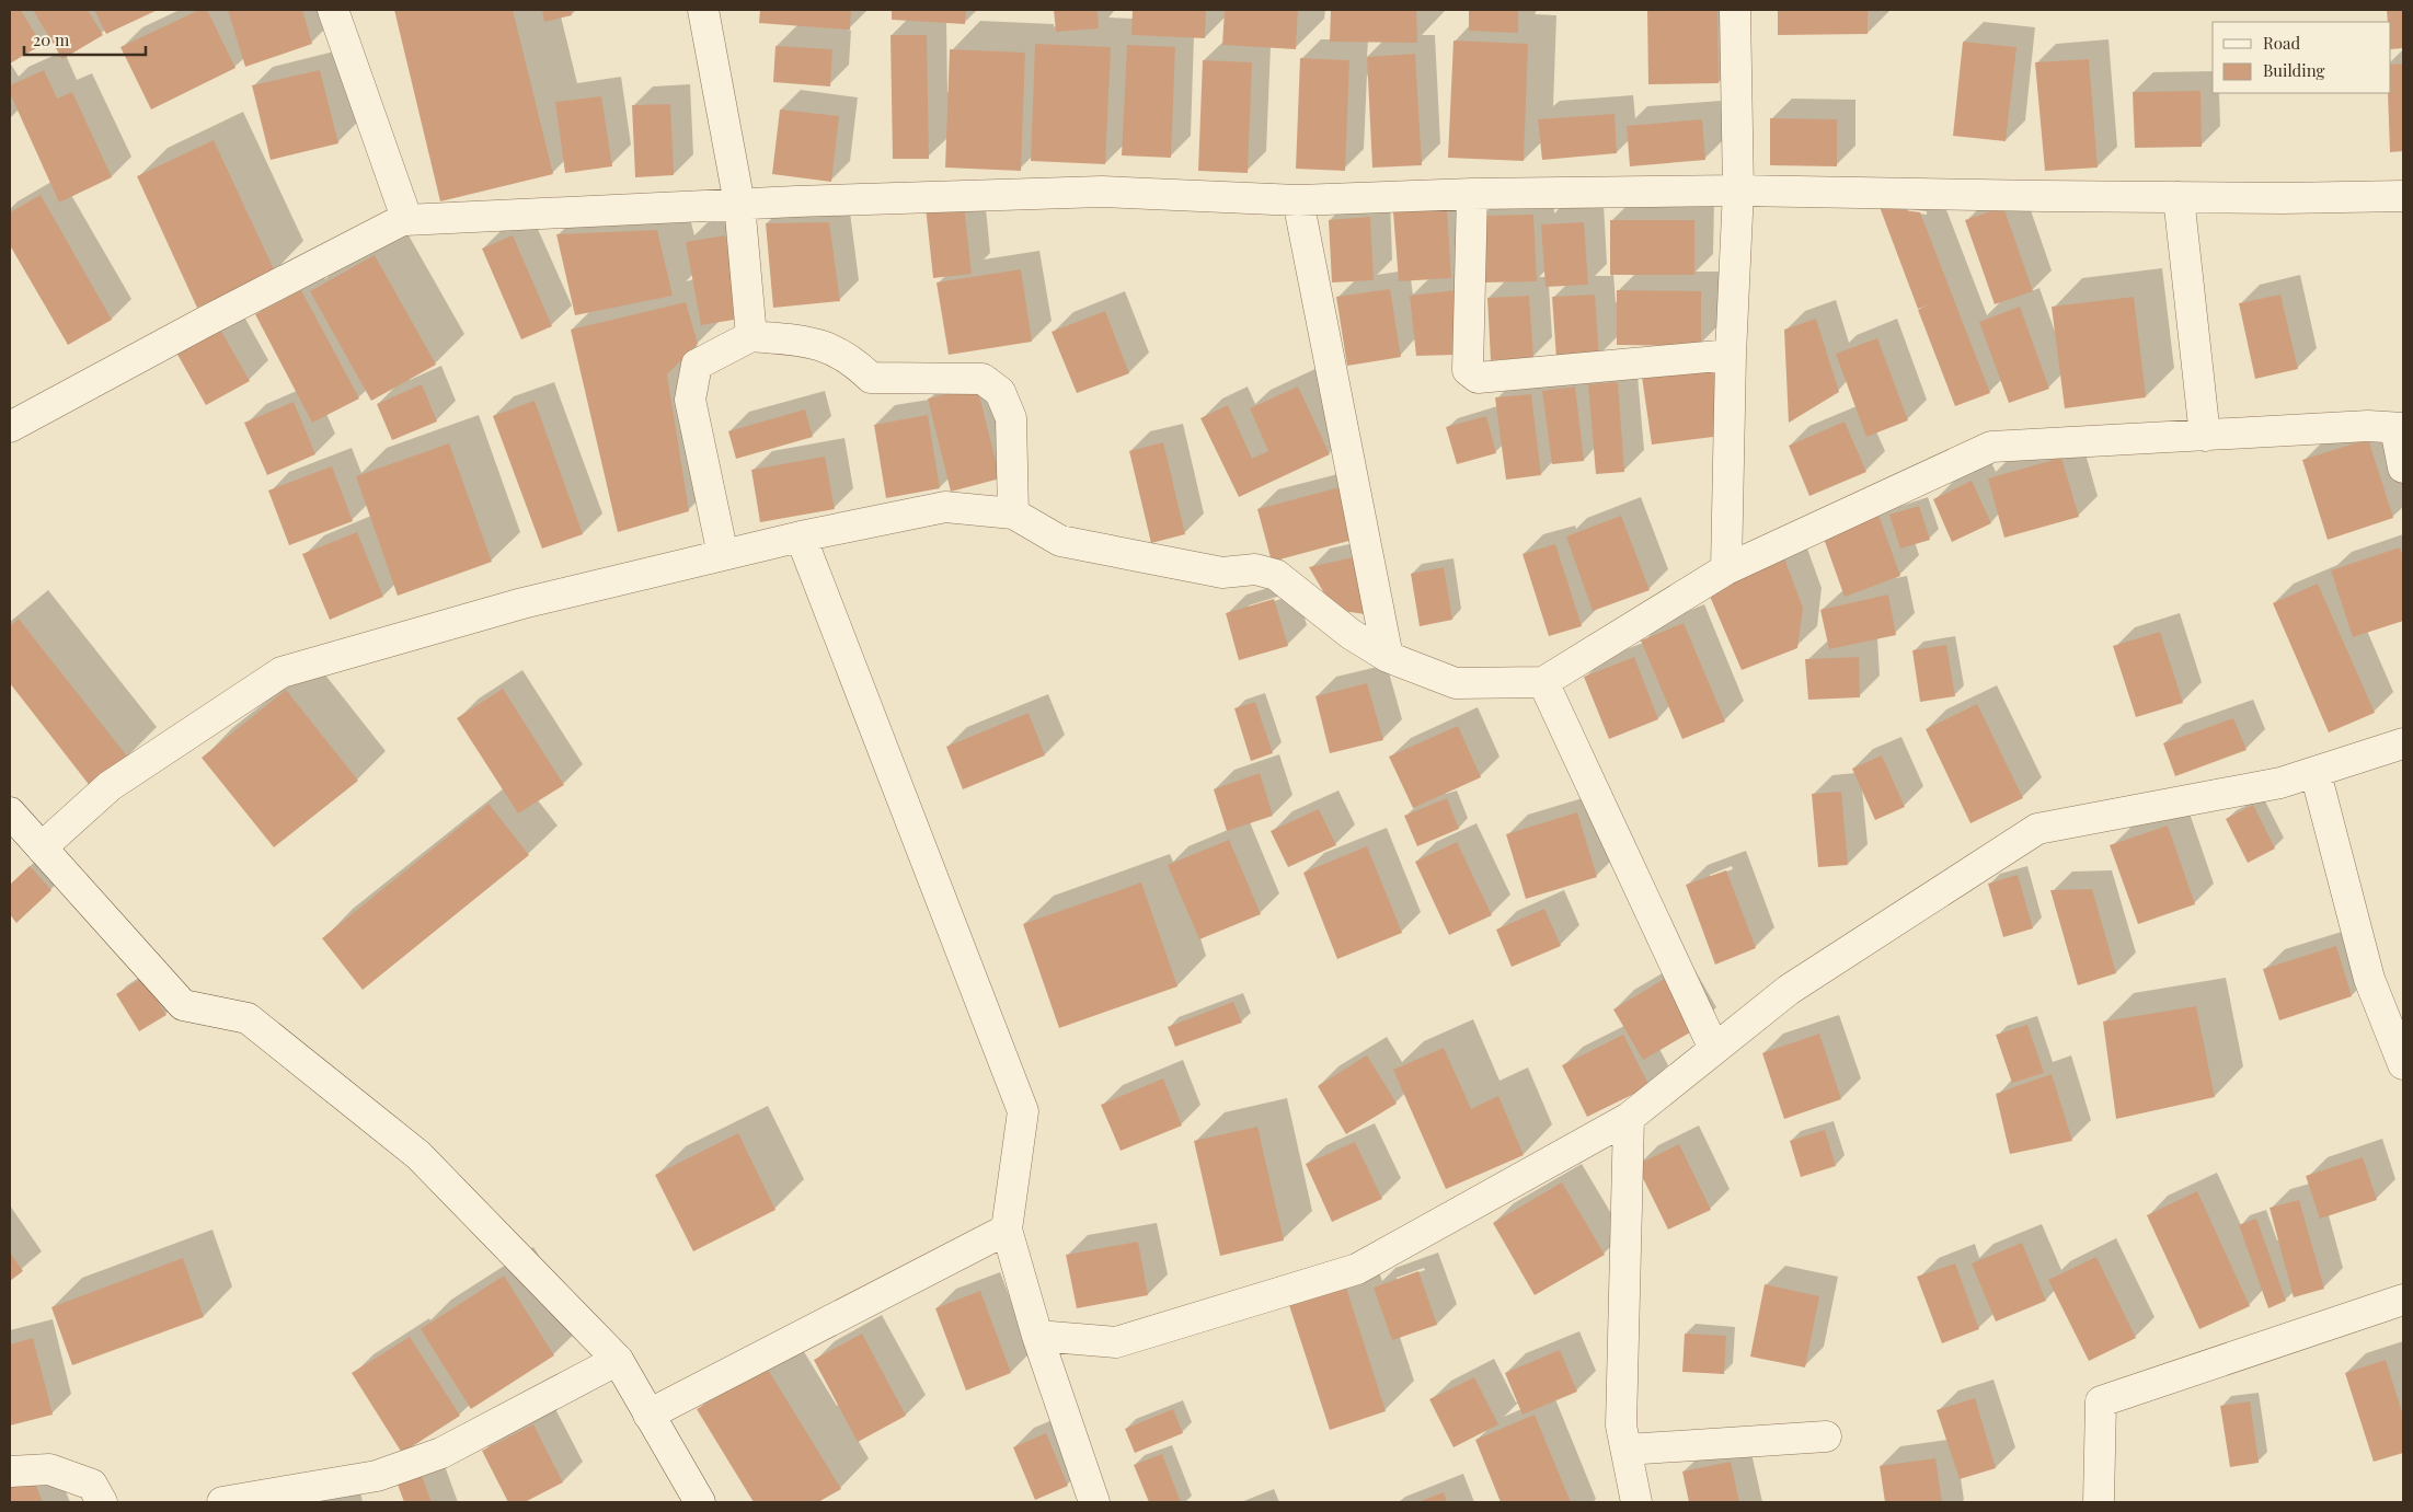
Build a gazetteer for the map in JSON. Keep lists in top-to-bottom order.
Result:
{
  "legend": ["Road", "Building"],
  "scale_bar": "20 m"
}
